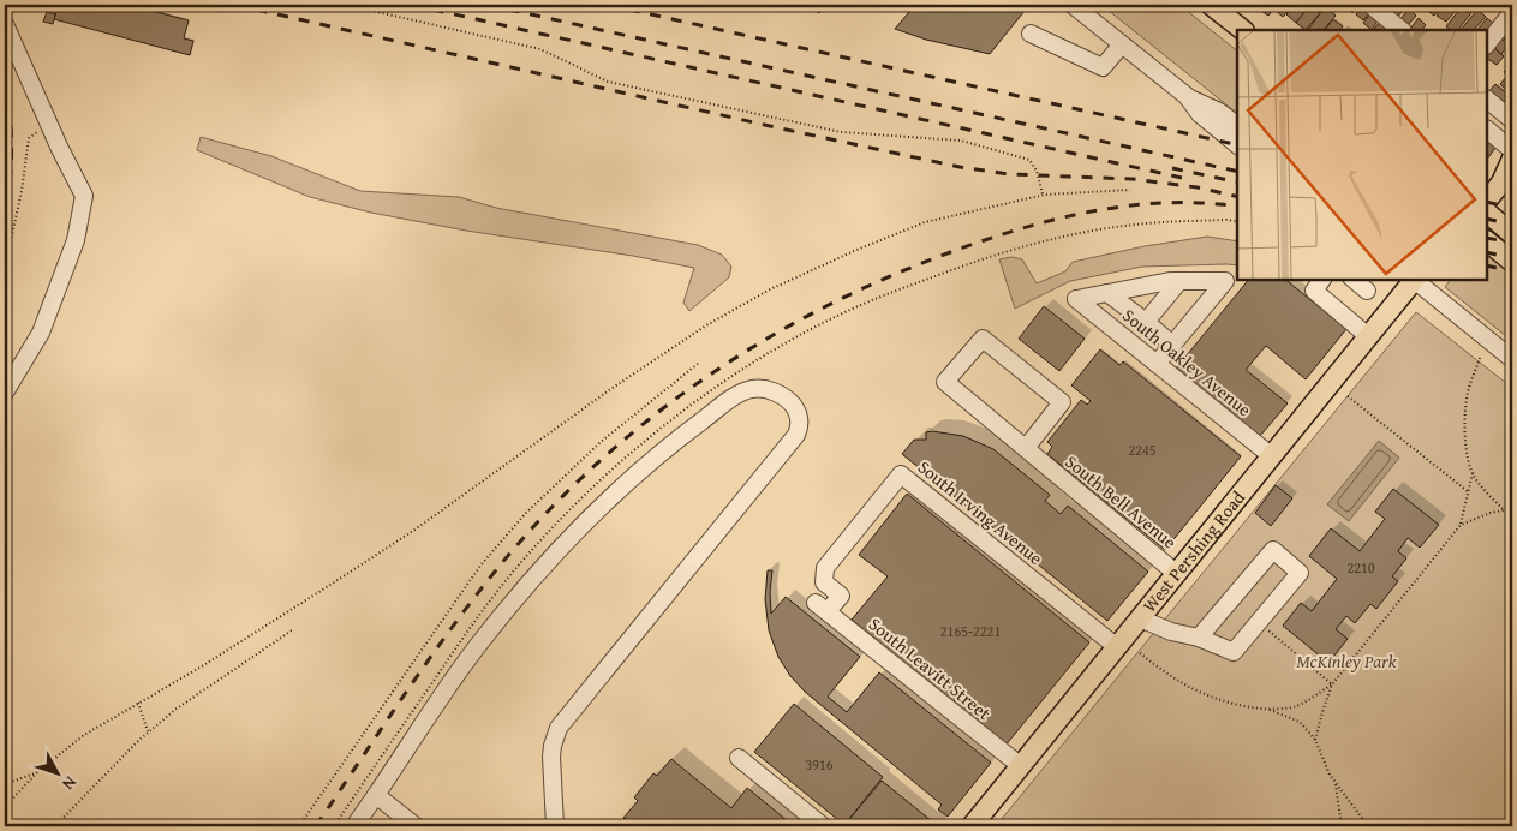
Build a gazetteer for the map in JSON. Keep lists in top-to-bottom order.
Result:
{
  "streets": {
    "main road": ["West Pershing Road"],
    "street": [
      "South Oakley Avenue",
      "South Bell Avenue",
      "South Irving Avenue",
      "South Leavitt Street"
    ]
  },
  "crossings": [
    ["South Oakley Avenue", "West Pershing Road"],
    ["South Bell Avenue", "West Pershing Road"],
    ["South Irving Avenue", "West Pershing Road"],
    ["South Irving Avenue", "South Leavitt Street"],
    ["West Pershing Road", "South Leavitt Street"]
  ],
  "parks": ["McKinley Park"],
  "house_numbers": [
    "2245",
    "2210",
    "2165-2221",
    "3916"
  ],
  "north": "bottom right"
}
